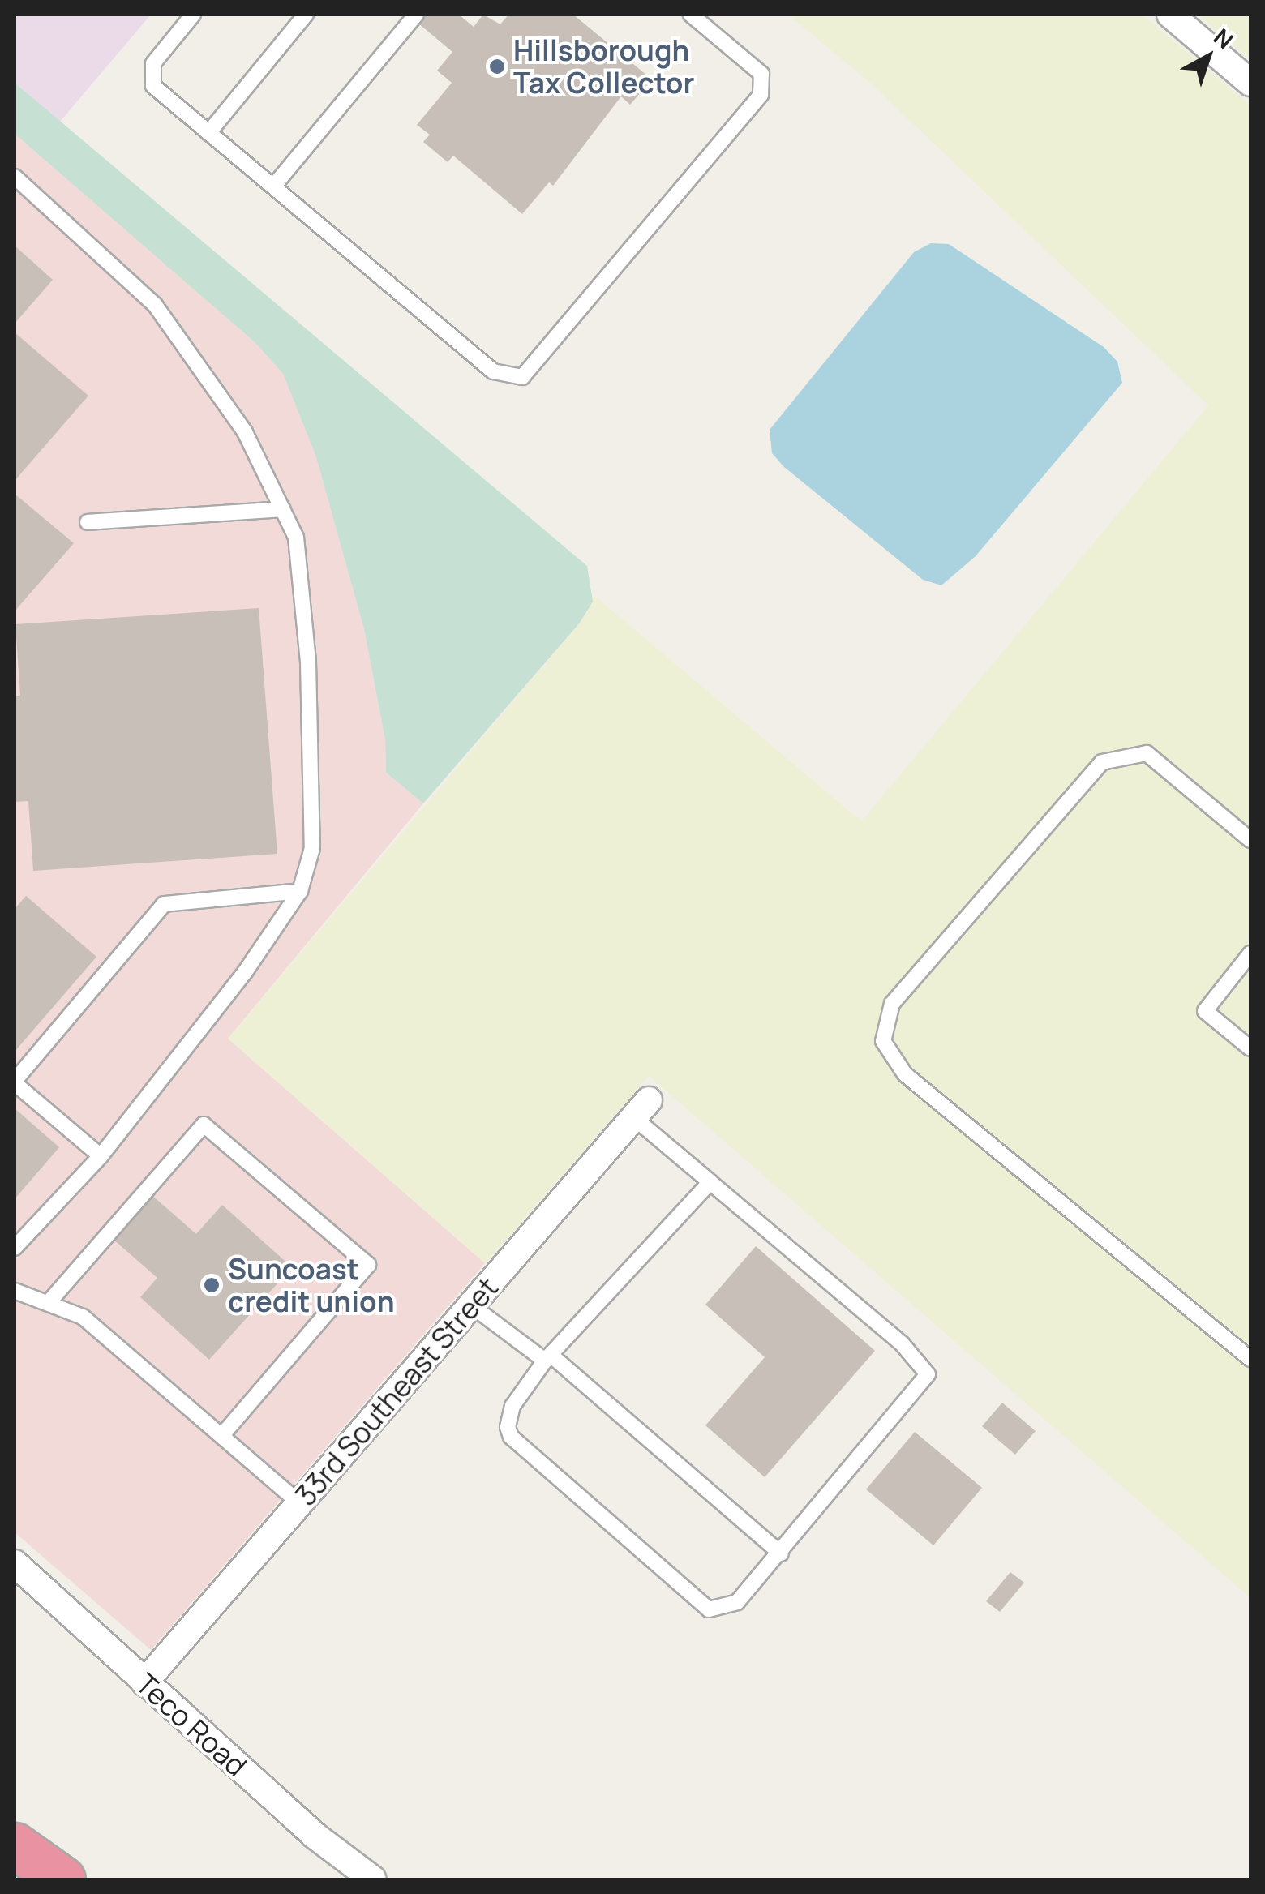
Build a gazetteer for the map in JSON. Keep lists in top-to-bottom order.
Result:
{
  "streets": {
    "street": ["33rd Southeast Street", "Teco Road"]
  },
  "crossings": [
    ["33rd Southeast Street", "Teco Road"]
  ],
  "places": ["Hillsborough Tax Collector", "Suncoast credit union"],
  "north": "top right"
}
